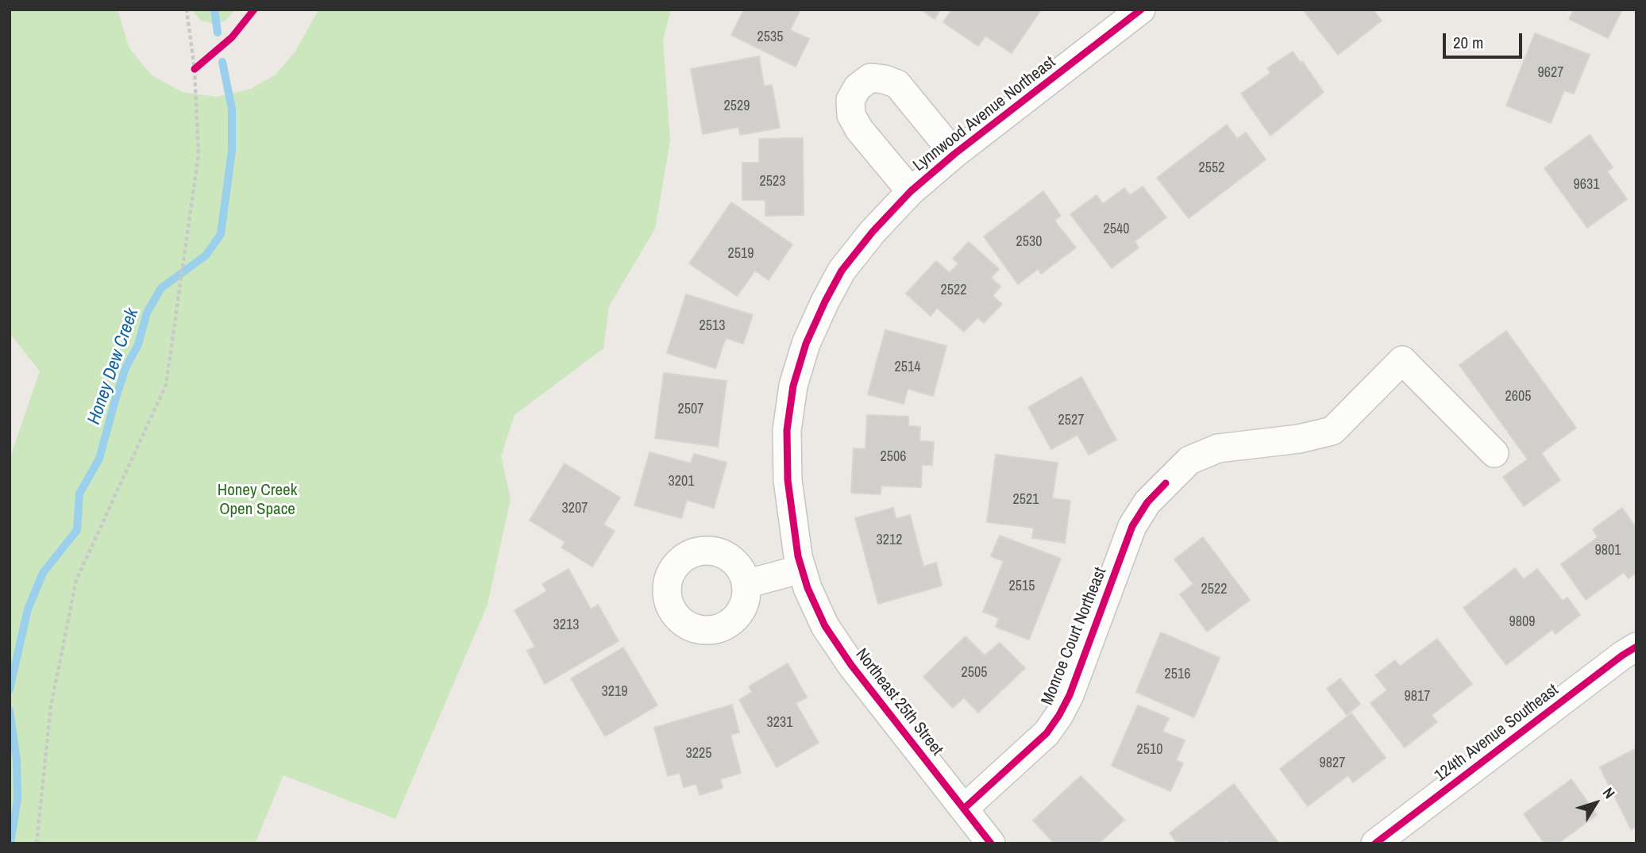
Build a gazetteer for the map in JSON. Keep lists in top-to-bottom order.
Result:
{
  "streets": {
    "street": [
      "Lynnwood Avenue Northeast",
      "Monroe Court Northeast",
      "Northeast 25th Street",
      "124th Avenue Southeast"
    ]
  },
  "crossings": [
    ["Lynnwood Avenue Northeast", "Northeast 25th Street"],
    ["Monroe Court Northeast", "Northeast 25th Street"]
  ],
  "water": ["Honey Dew Creek"],
  "parks": ["Honey Creek Open Space"],
  "house_numbers": [
    "2535",
    "9627",
    "2529",
    "2552",
    "2523",
    "9631",
    "2540",
    "2530",
    "2519",
    "2522",
    "2513",
    "2514",
    "2605",
    "2507",
    "2527",
    "2506",
    "3201",
    "2521",
    "3207",
    "3212",
    "9801",
    "2515",
    "2522",
    "9809",
    "3213",
    "2505",
    "2516",
    "3219",
    "9817",
    "3231",
    "2510",
    "3225",
    "9827"
  ],
  "scale_bar": "20 m",
  "north": "top right"
}
